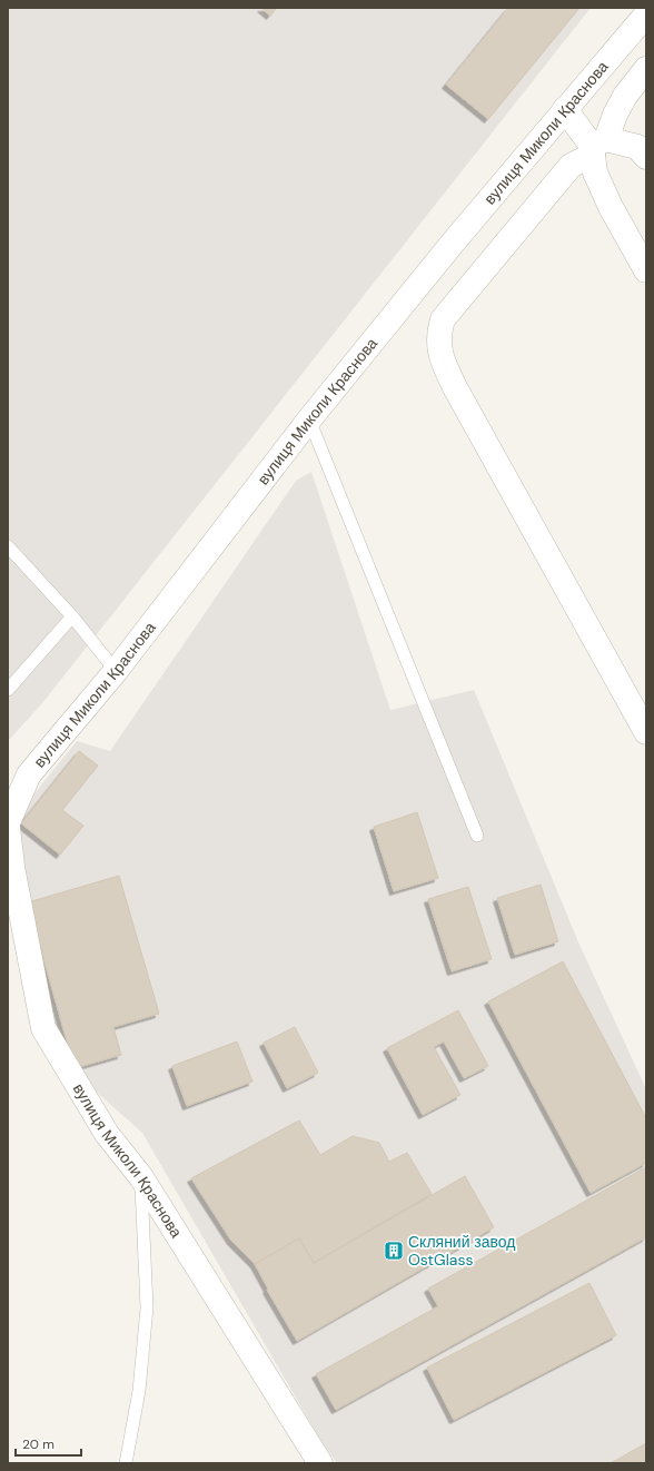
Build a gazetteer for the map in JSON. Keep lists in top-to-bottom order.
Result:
{
  "streets": {
    "street": ["вулиця Миколи Краснова"]
  },
  "places": {
    "building": ["Скляний завод OstGlass"]
  },
  "scale_bar": "20 m"
}
